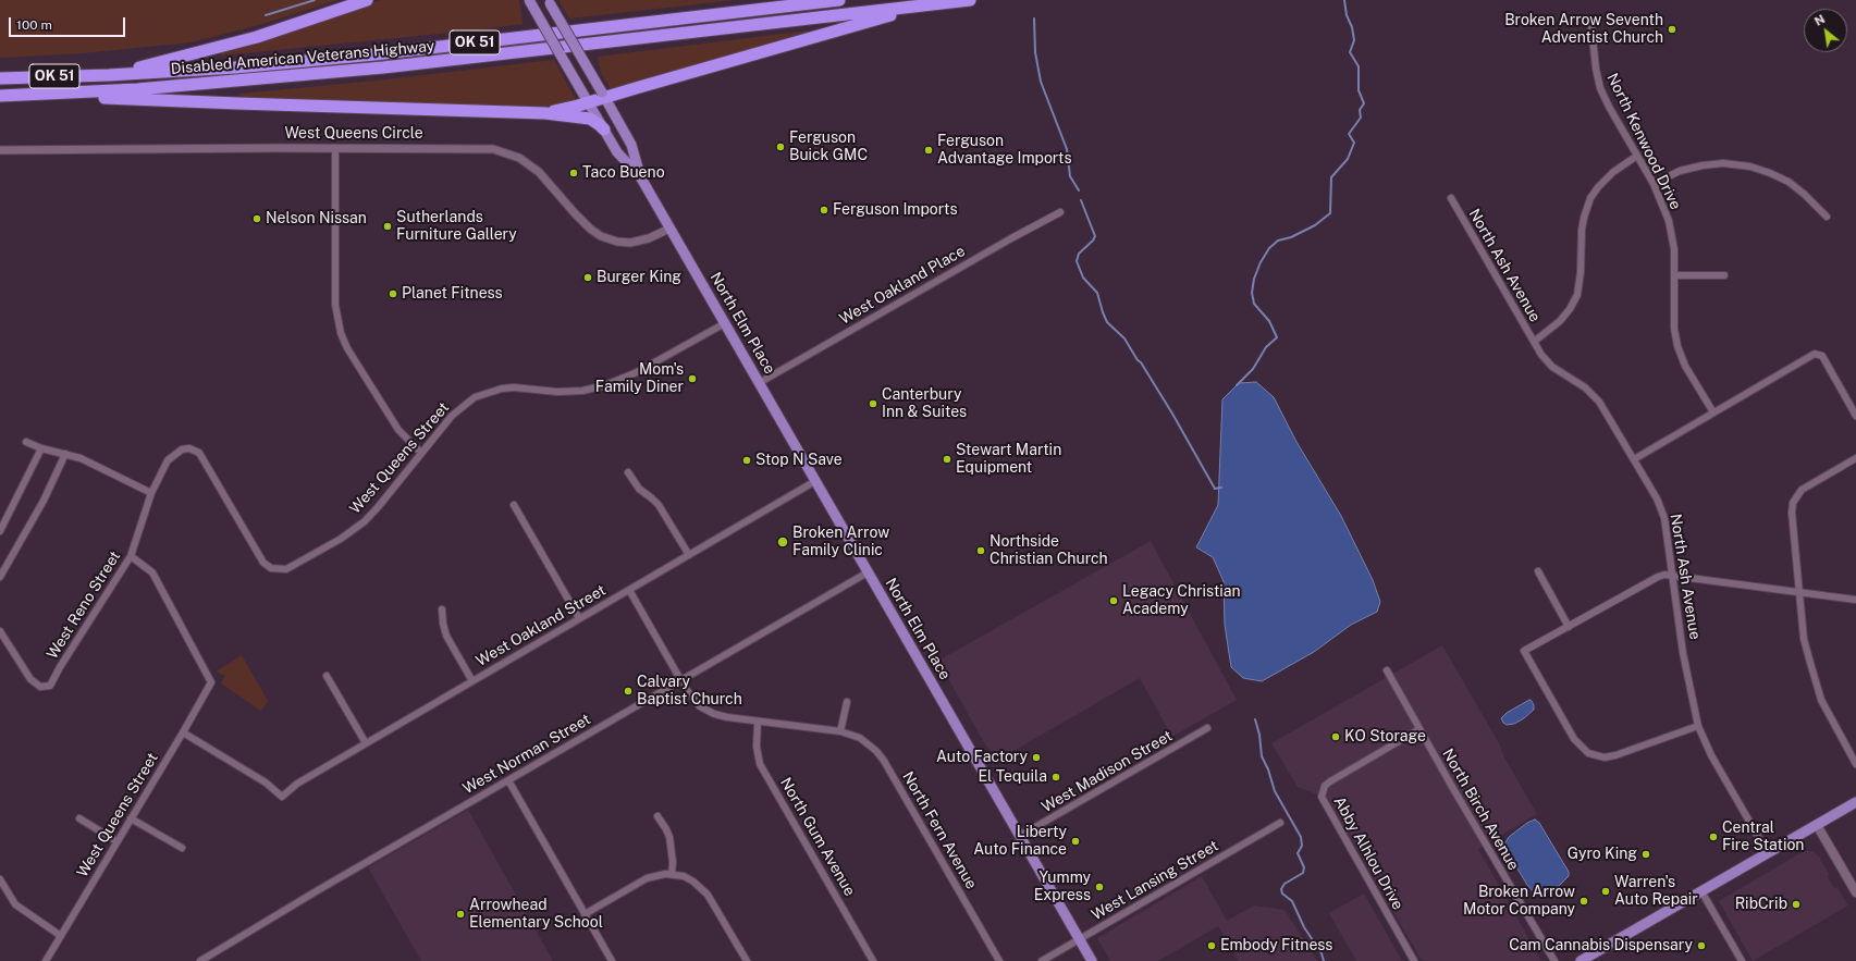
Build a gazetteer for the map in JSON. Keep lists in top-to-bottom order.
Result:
{
  "streets": {
    "highway": ["OK 51", "Disabled American Veterans Highway"],
    "main road": ["North Elm Place"],
    "street": [
      "West Queens Circle",
      "North Kenwood Drive",
      "North Ash Avenue",
      "West Oakland Place",
      "West Queens Street",
      "West Reno Street",
      "West Oakland Street",
      "West Norman Street",
      "West Madison Street",
      "North Birch Avenue",
      "North Fern Avenue",
      "North Gum Avenue",
      "Abby Alhlou Drive",
      "West Lansing Street"
    ]
  },
  "crossings": [
    ["West Queens Circle", "North Elm Place"],
    ["West Oakland Place", "North Elm Place"],
    ["North Elm Place", "West Queens Street"],
    ["North Elm Place", "West Oakland Street"],
    ["North Elm Place", "West Norman Street"],
    ["North Elm Place", "West Madison Street"],
    ["North Elm Place", "West Lansing Street"],
    ["West Queens Street", "West Reno Street"],
    ["West Queens Street", "West Oakland Street"],
    ["West Oakland Street", "North Fern Avenue"],
    ["West Norman Street", "North Fern Avenue"],
    ["North Birch Avenue", "Abby Alhlou Drive"],
    ["North Fern Avenue", "North Gum Avenue"]
  ],
  "places": [
    "Broken Arrow Seventh Adventist Church",
    "Ferguson Buick GMC",
    "Ferguson Advantage Imports",
    "Taco Bueno",
    "Ferguson Imports",
    "Nelson Nissan",
    "Sutherlands Furniture Gallery",
    "Burger King",
    "Planet Fitness",
    "Mom's Family Diner",
    "Canterbury Inn & Suites",
    "Stewart Martin Equipment",
    "Stop N Save",
    "Broken Arrow Family Clinic",
    "Northside Christian Church",
    "Legacy Christian Academy",
    "Calvary Baptist Church",
    "KO Storage",
    "Auto Factory",
    "El Tequila",
    "Central Fire Station",
    "Liberty Auto Finance",
    "Gyro King",
    "Yummy Express",
    "Warren's Auto Repair",
    "Broken Arrow Motor Company",
    "RibCrib",
    "Arrowhead Elementary School",
    "Embody Fitness",
    "Cam Cannabis Dispensary"
  ],
  "scale_bar": "100 m",
  "north": "top left"
}
